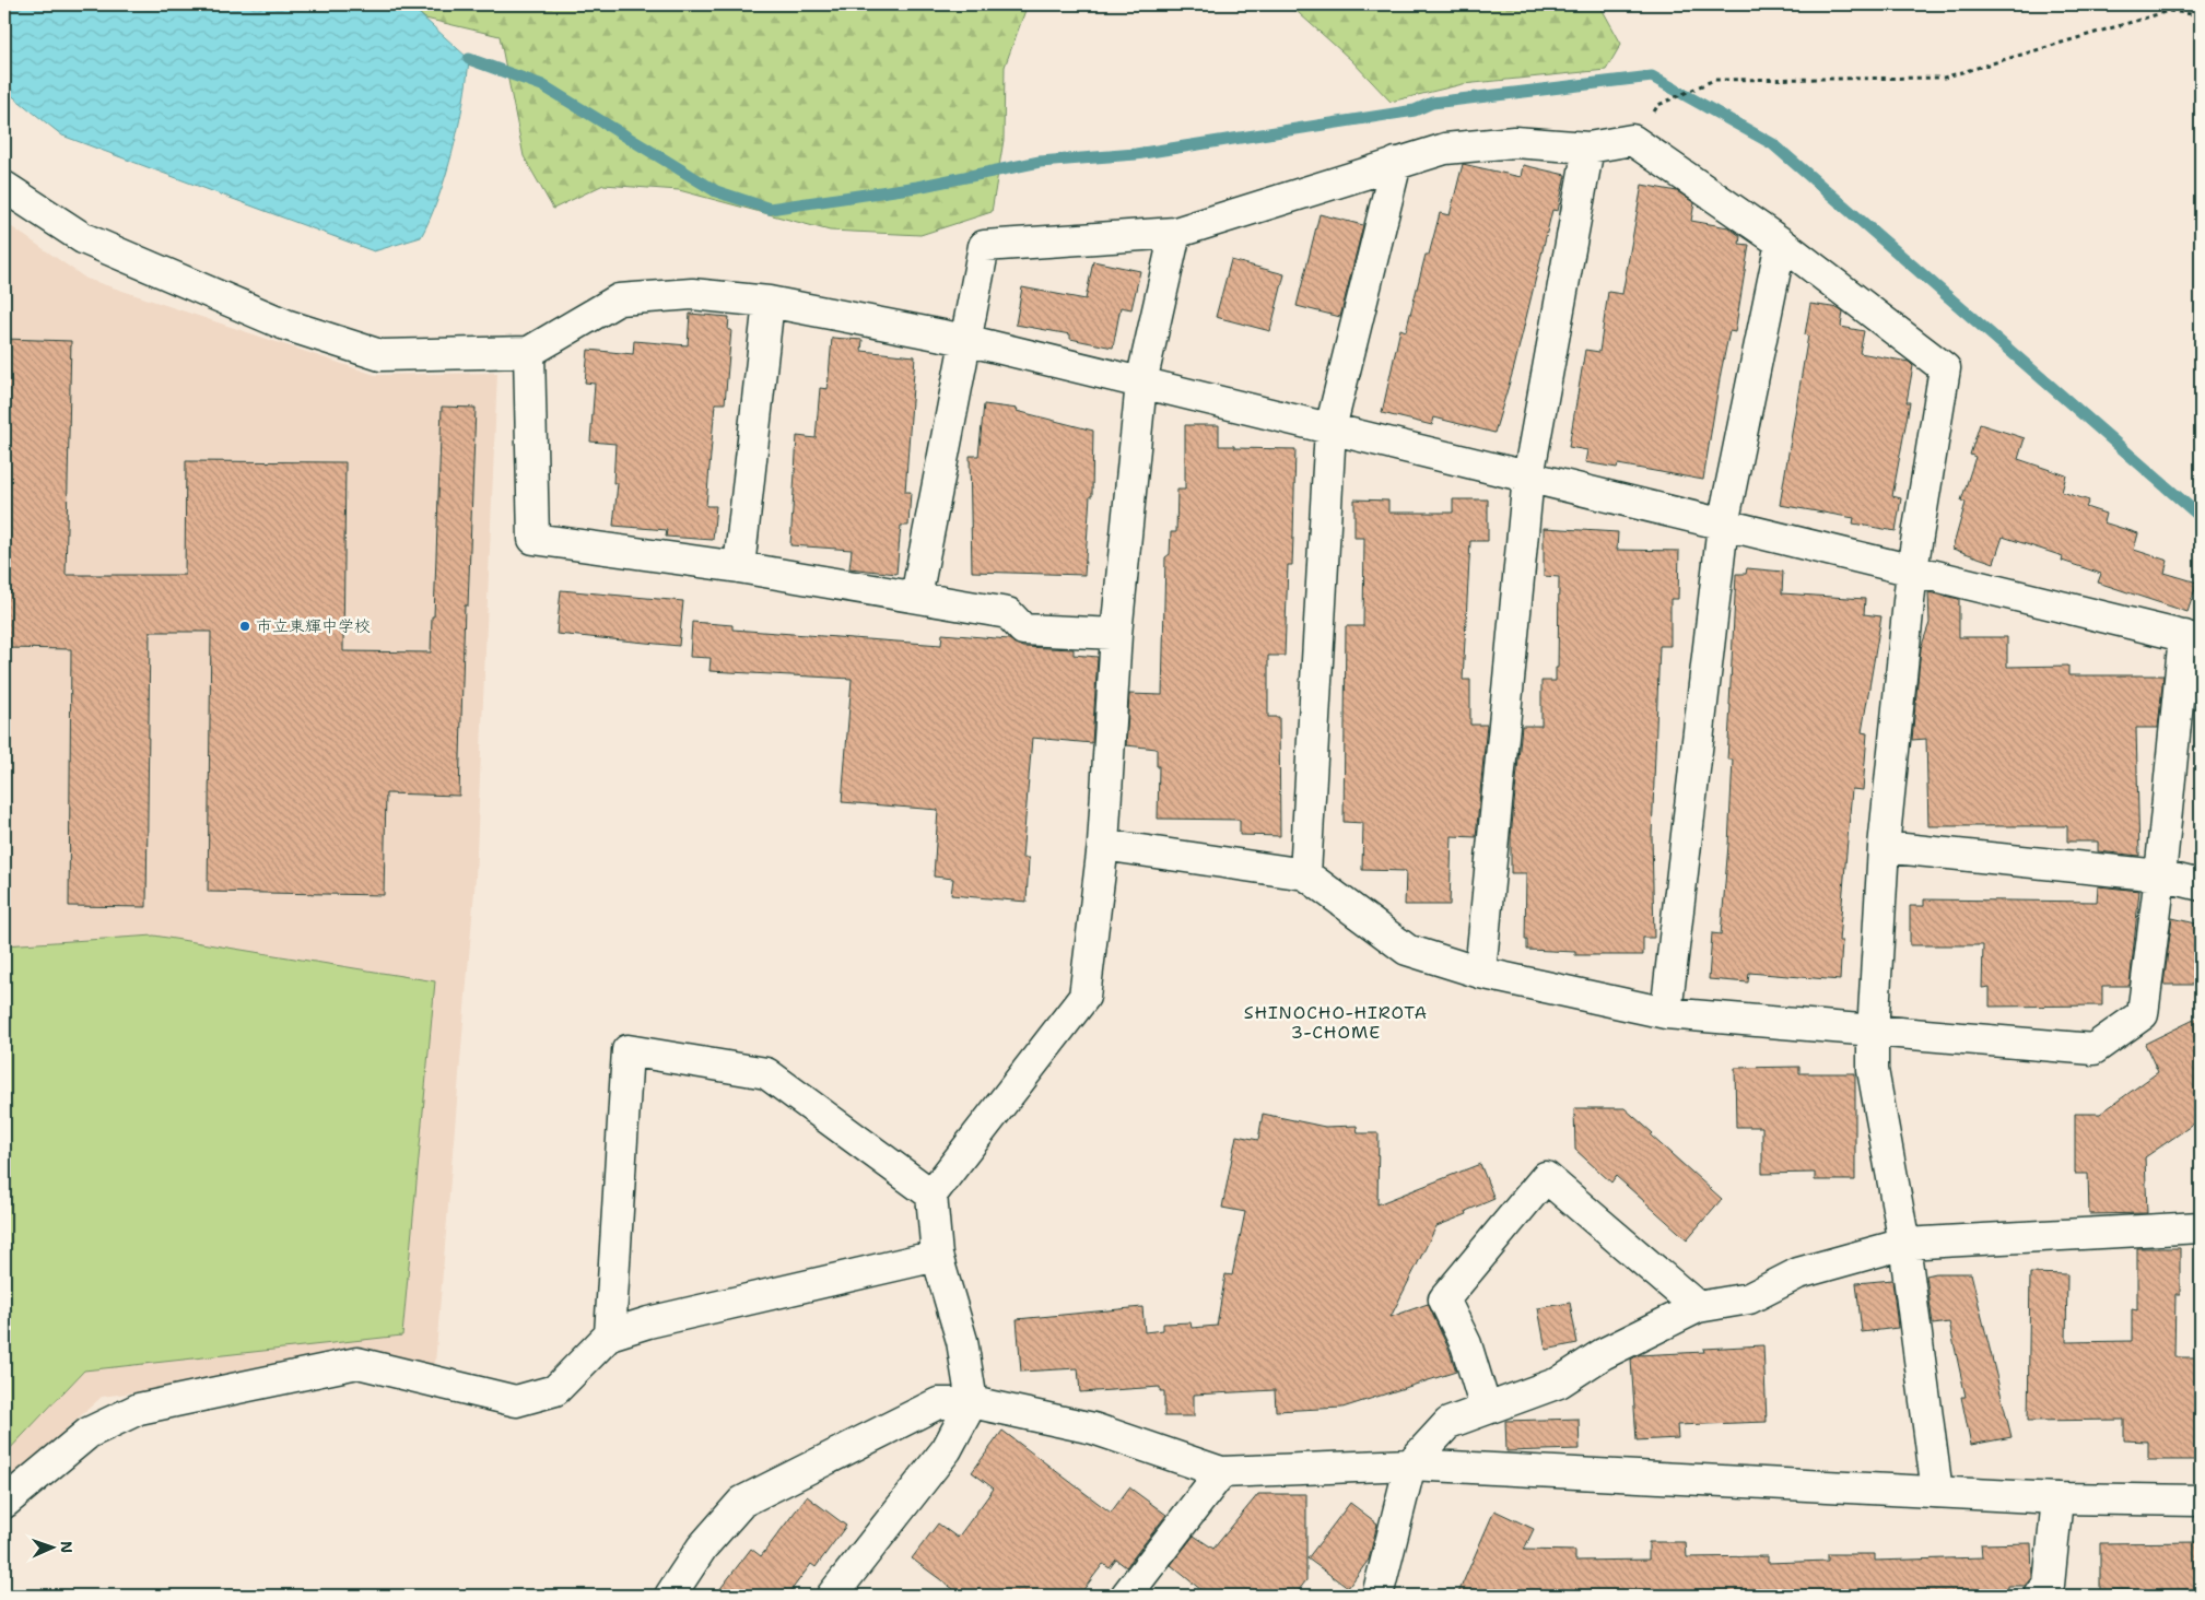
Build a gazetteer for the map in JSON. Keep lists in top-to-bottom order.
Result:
{
  "districts": ["SHINOCHO-HIROTA 3-CHOME"],
  "places": ["市立東輝中学校"],
  "north": "right"
}
